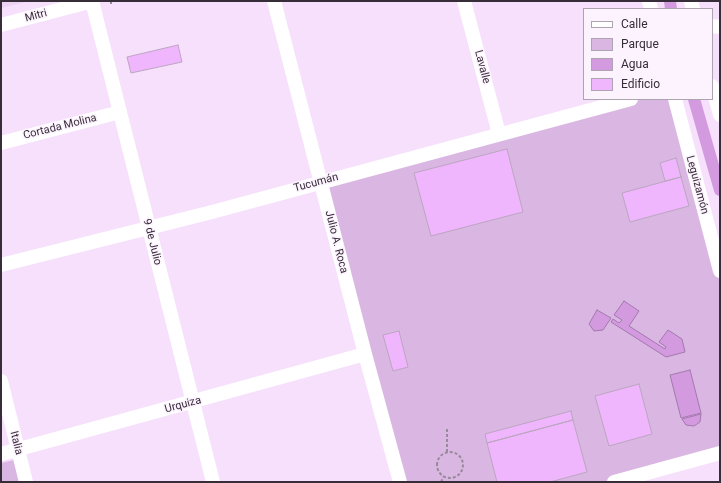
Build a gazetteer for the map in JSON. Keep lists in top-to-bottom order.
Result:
{
  "streets": {
    "street": [
      "Mitri",
      "Lavalle",
      "Cortada Molina",
      "Tucumán",
      "Leguizamón",
      "9 de Julio",
      "Julio A. Roca",
      "Urquiza",
      "Italia"
    ]
  },
  "crossings": [
    ["Mitri", "9 de Julio"],
    ["Lavalle", "Tucumán"],
    ["Cortada Molina", "9 de Julio"],
    ["Tucumán", "9 de Julio"],
    ["Tucumán", "Julio A. Roca"],
    ["9 de Julio", "Urquiza"],
    ["Julio A. Roca", "Urquiza"],
    ["Urquiza", "Italia"]
  ],
  "legend": [
    "Calle",
    "Parque",
    "Agua",
    "Edificio"
  ]
}
